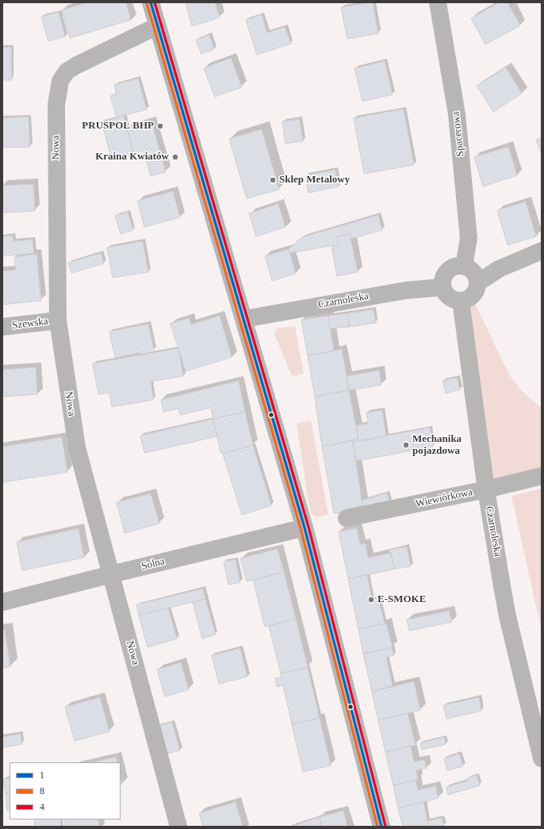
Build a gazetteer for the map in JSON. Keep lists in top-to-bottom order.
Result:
{
  "streets": {
    "street": [
      "Spacerowa",
      "Nowa",
      "Czarnoleska",
      "Szewska",
      "Wiewiórkowa",
      "Solna"
    ]
  },
  "crossings": [
    ["Spacerowa", "Czarnoleska"],
    ["Nowa", "Szewska"],
    ["Nowa", "Solna"],
    ["Czarnoleska", "Wiewiórkowa"]
  ],
  "places": [
    "PRUSPOL BHP",
    "Kraina Kwiatów",
    "Sklep Metalowy",
    "Mechanika pojazdowa",
    "E-SMOKE"
  ],
  "lines": ["transit line 1", "transit line 4", "transit line 8"],
  "legend": ["1", "8", "4"]
}
